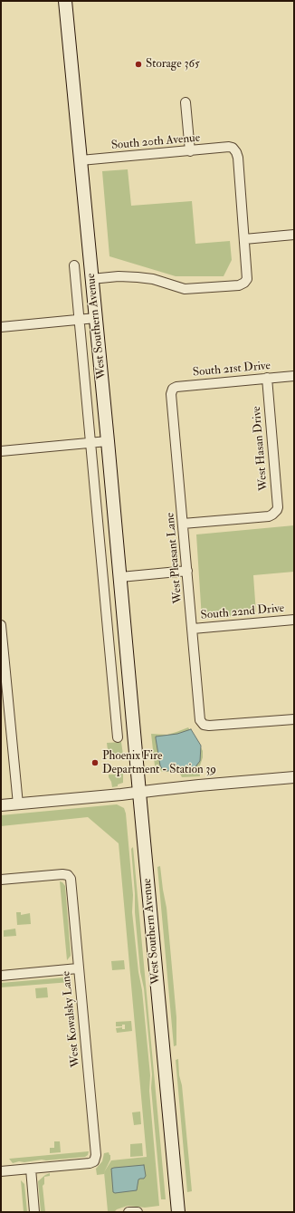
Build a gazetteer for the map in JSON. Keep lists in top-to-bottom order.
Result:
{
  "streets": {
    "main road": ["West Southern Avenue"],
    "street": [
      "South 20th Avenue",
      "South 21st Drive",
      "West Hasan Drive",
      "West Pleasant Lane",
      "South 22nd Drive",
      "West Kowalsky Lane"
    ]
  },
  "crossings": [
    ["South 20th Avenue", "West Southern Avenue"],
    ["South 21st Drive", "West Hasan Drive"],
    ["South 21st Drive", "West Pleasant Lane"],
    ["West Hasan Drive", "West Pleasant Lane"],
    ["West Pleasant Lane", "South 22nd Drive"]
  ],
  "places": ["Storage 365", "Phoenix Fire Department - Station 39"]
}
